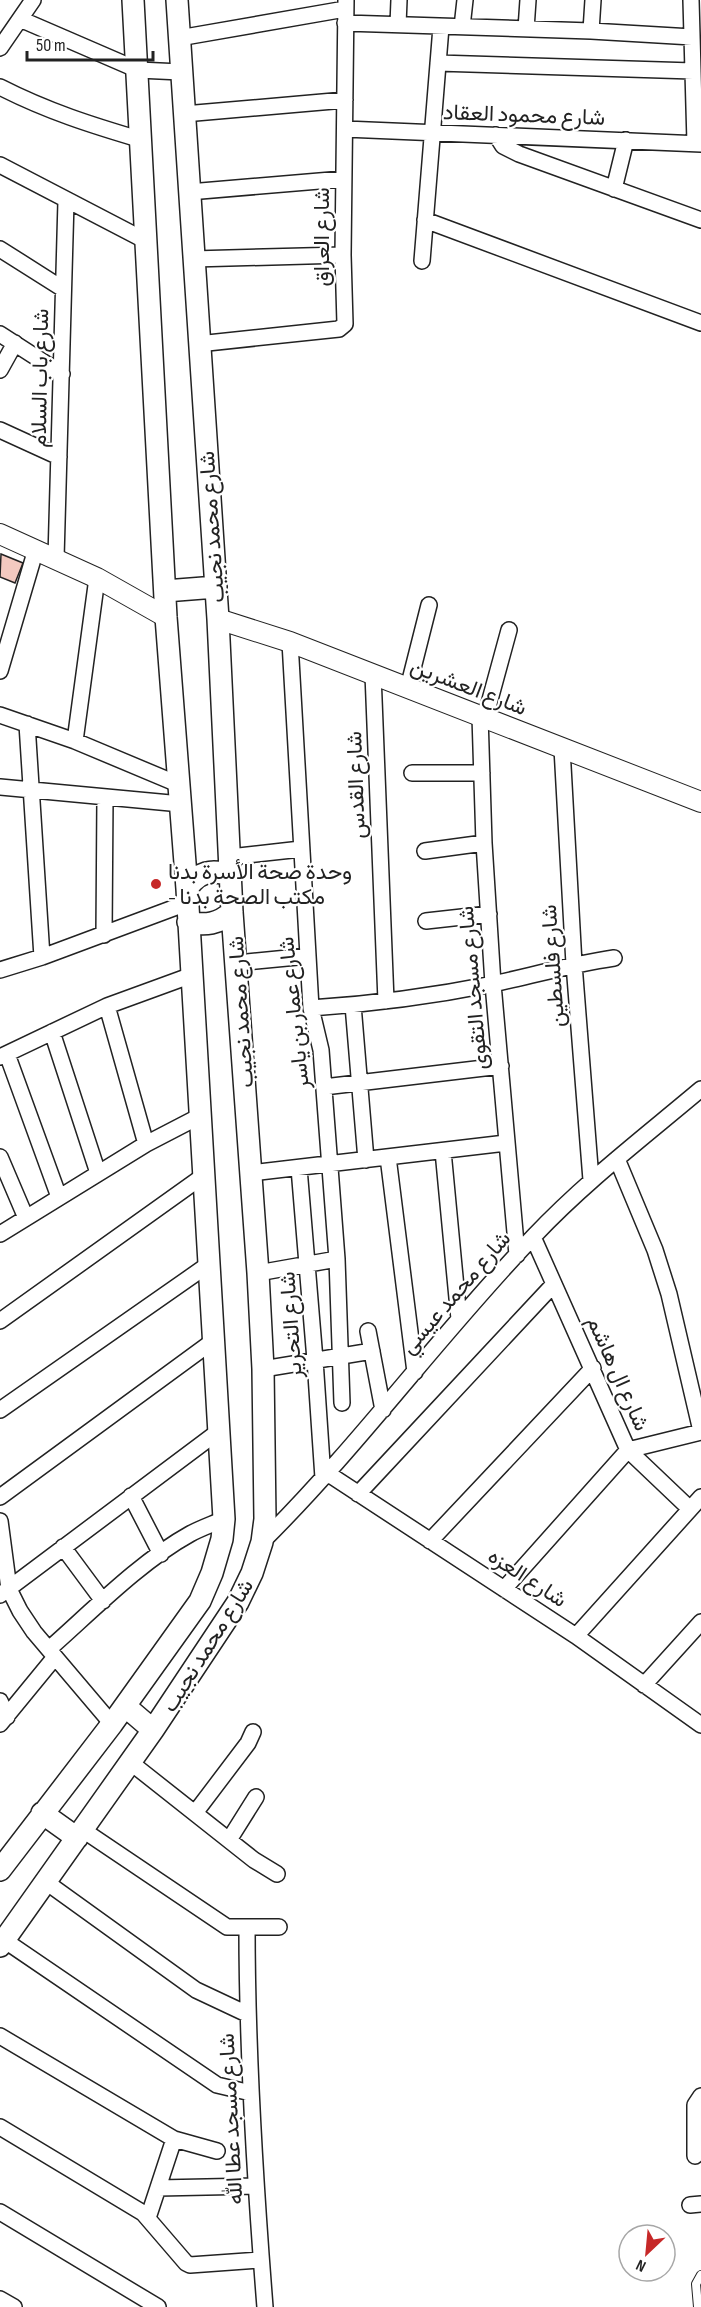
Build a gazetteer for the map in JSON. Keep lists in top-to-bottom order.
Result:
{
  "streets": {
    "main road": ["شارع محمد نجيب"],
    "street": [
      "شارع محمود العقاد",
      "شارع العراق",
      "شارع باب السلام",
      "شارع العشرين",
      "شارع القدس",
      "شارع فلسطين",
      "شارع مسجد التقوى",
      "شارع عمار بن ياسر",
      "شارع محمد عيسي",
      "شارع التحرير",
      "شارع ال هاشم",
      "شارع العزه",
      "شارع مسجد عطا الله"
    ]
  },
  "crossings": [
    ["شارع محمود العقاد", "شارع العراق"],
    ["شارع العراق", "شارع محمد نجيب"],
    ["شارع محمد نجيب", "شارع العشرين"],
    ["شارع محمد نجيب", "شارع محمد عيسي"],
    ["شارع العشرين", "شارع القدس"],
    ["شارع العشرين", "شارع فلسطين"],
    ["شارع العشرين", "شارع مسجد التقوى"],
    ["شارع العشرين", "شارع عمار بن ياسر"],
    ["شارع فلسطين", "شارع محمد عيسي"],
    ["شارع مسجد التقوى", "شارع محمد عيسي"],
    ["شارع محمد عيسي", "شارع التحرير"],
    ["شارع محمد عيسي", "شارع ال هاشم"],
    ["شارع محمد عيسي", "شارع العزه"],
    ["شارع التحرير", "شارع العزه"]
  ],
  "places": ["وحدة صحة الأسرة بدنا - مكتب الصحة بدنا"],
  "scale_bar": "50 m",
  "north": "bottom left"
}
